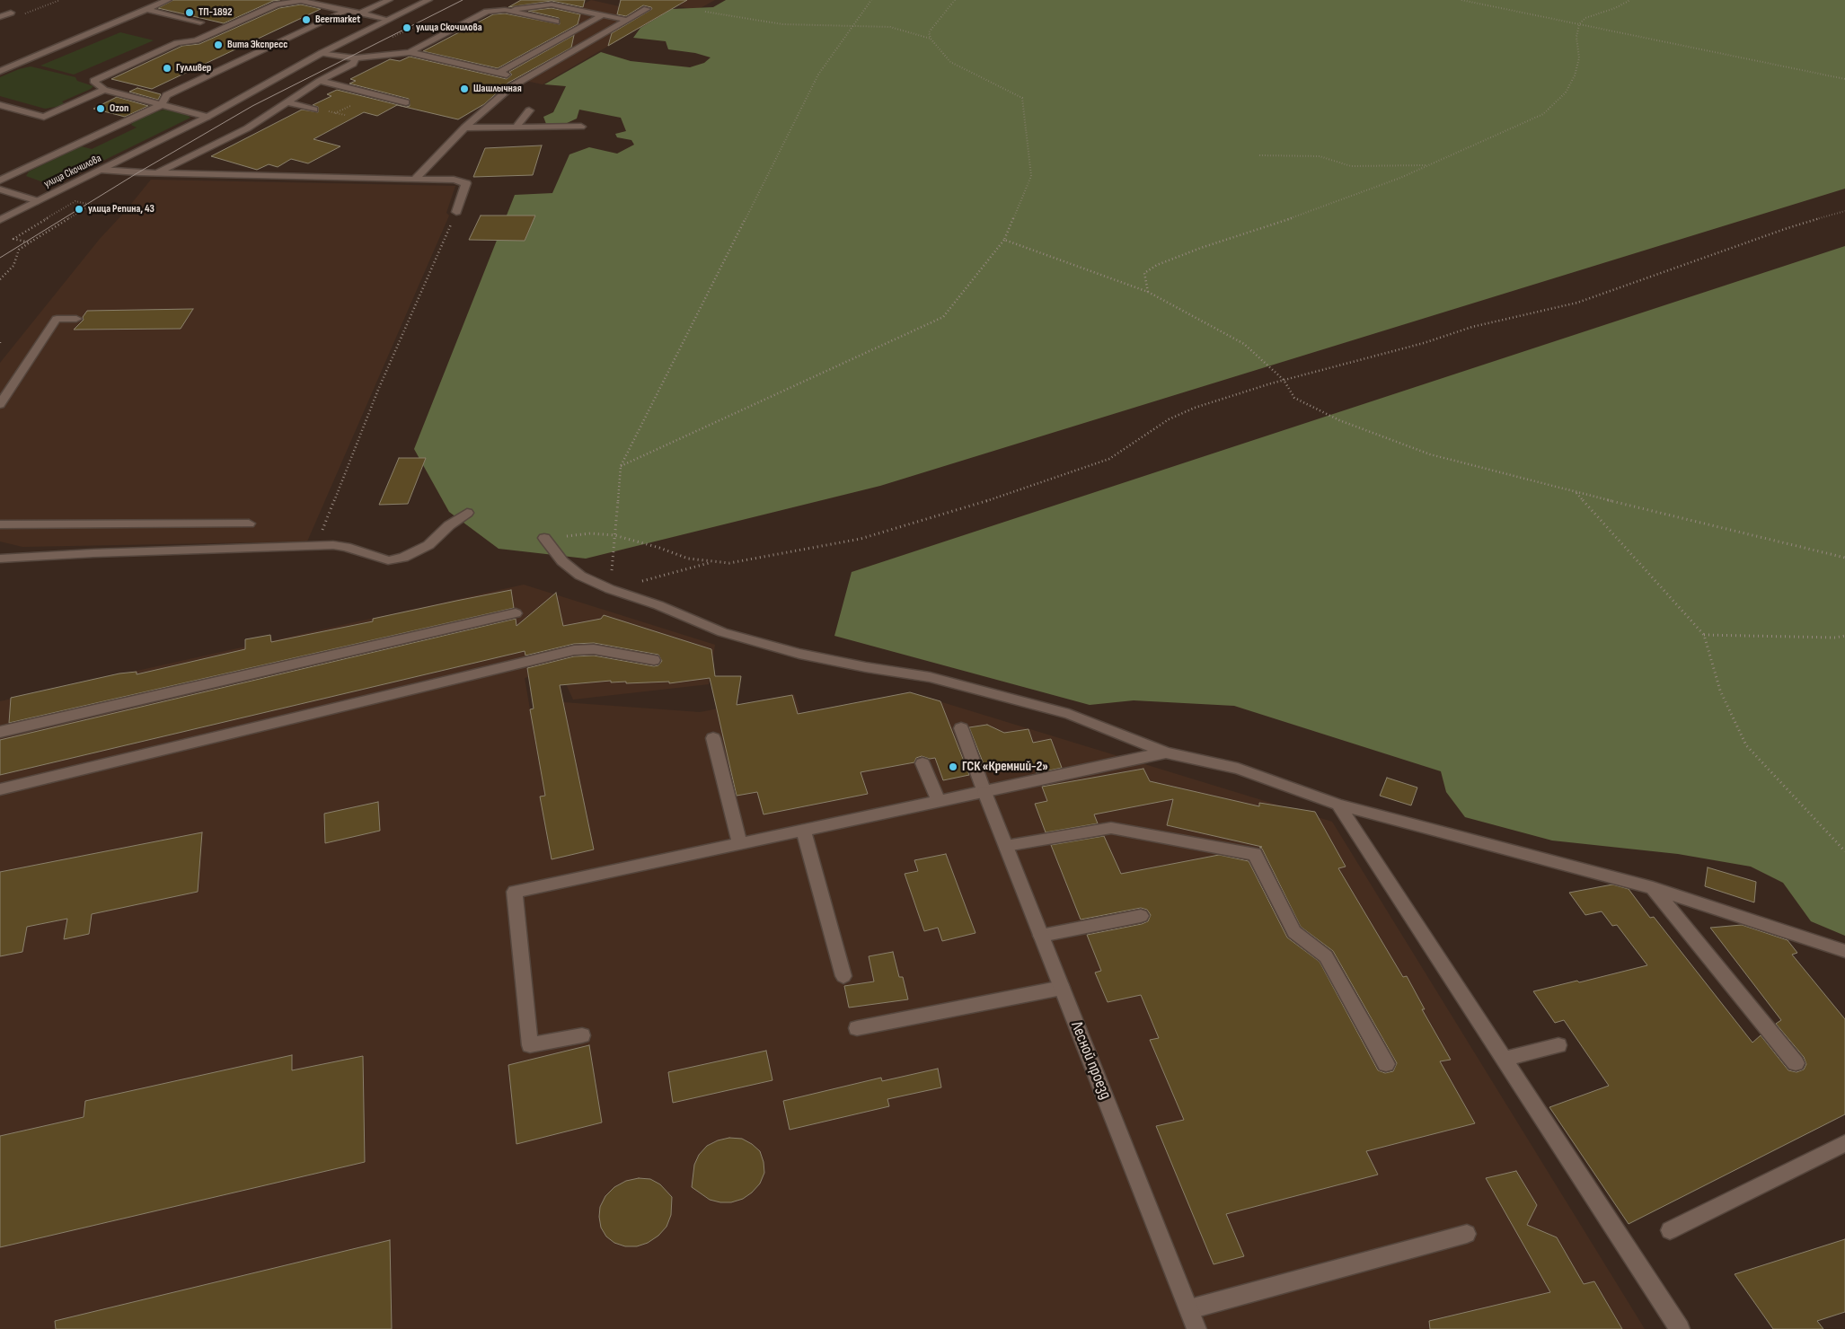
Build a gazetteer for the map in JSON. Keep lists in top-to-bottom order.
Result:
{
  "streets": {
    "street": ["улица Скочилова", "Лесной проезд"]
  },
  "places": [
    "ТП-1892",
    "Beermarket",
    "улица Скочилова",
    "Вита Экспресс",
    "Гулливер",
    "Шашлычная",
    "Ozon",
    "улица Репина, 43",
    "ГСК «Кремний-2»"
  ]
}
